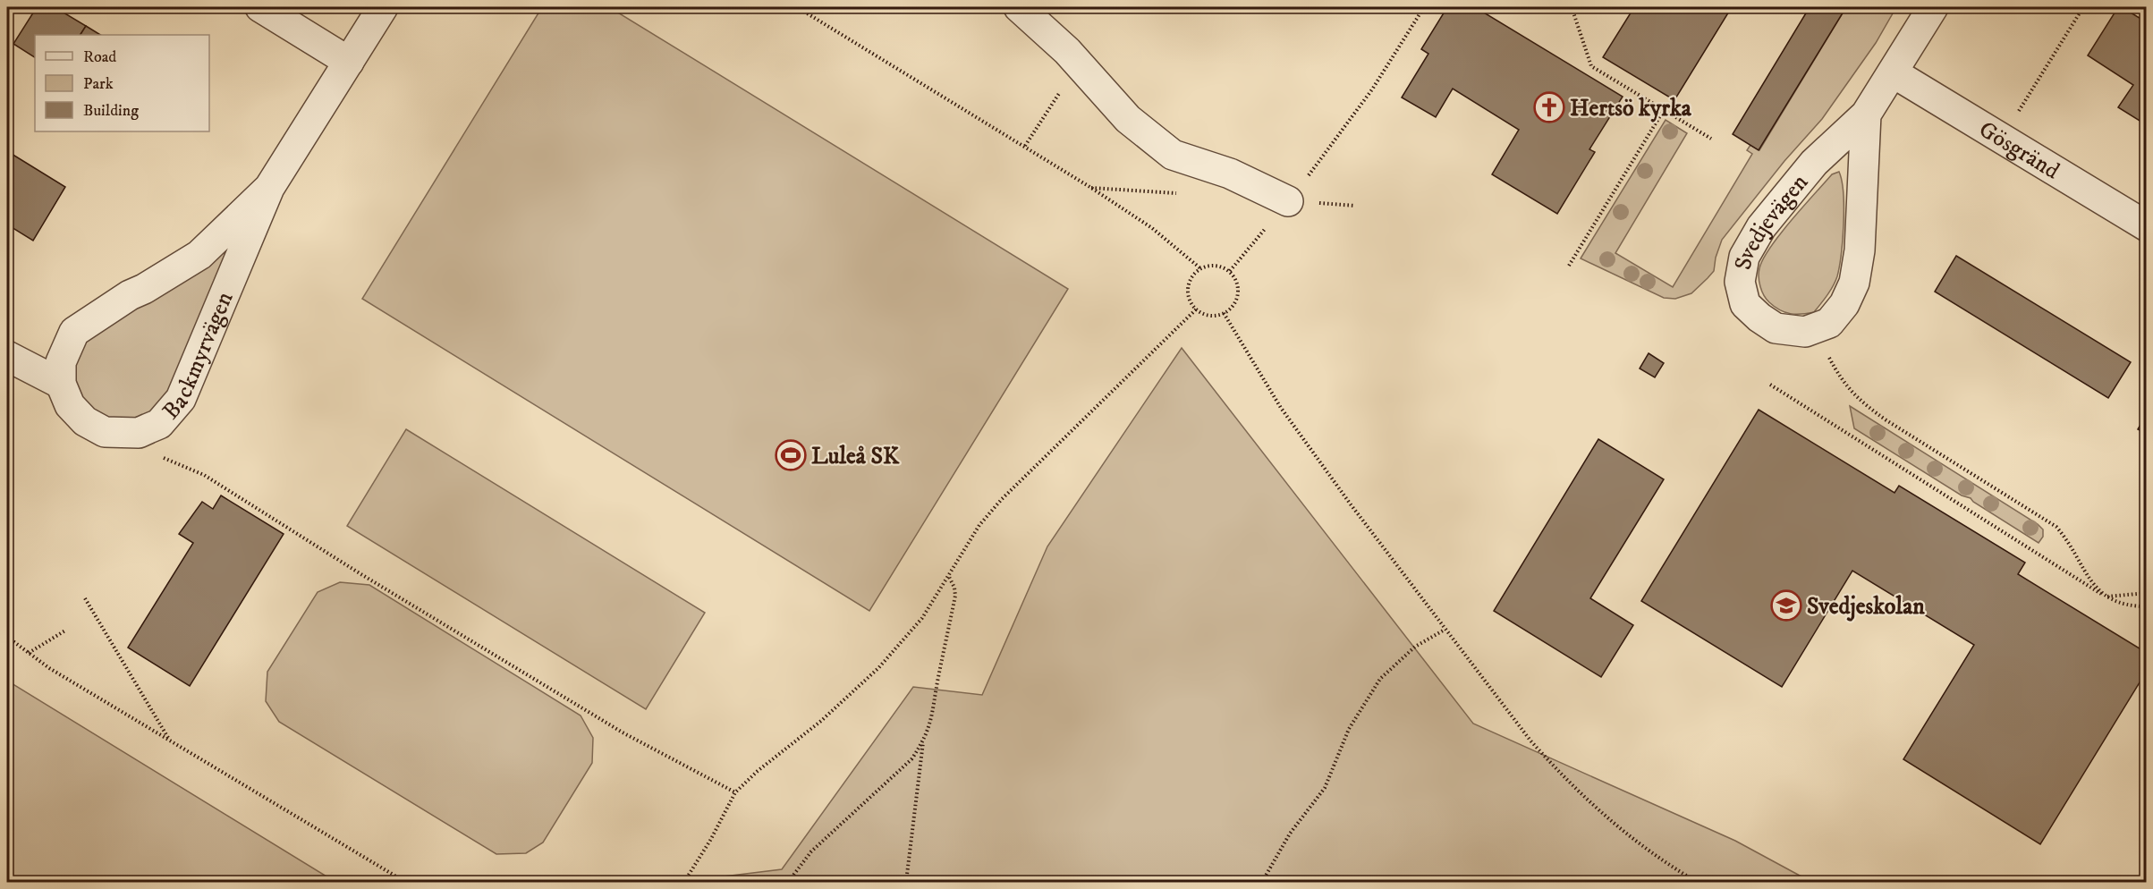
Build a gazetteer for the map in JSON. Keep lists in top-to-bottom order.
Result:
{
  "streets": {
    "street": ["Gösgränd", "Svedjevägen", "Backmyrvägen"]
  },
  "crossings": [
    ["Gösgränd", "Svedjevägen"]
  ],
  "places": {
    "church": ["Hertsö kyrka"],
    "sports": ["Luleå SK"],
    "school or university": ["Svedjeskolan"]
  },
  "legend": ["Road", "Park", "Building"]
}
